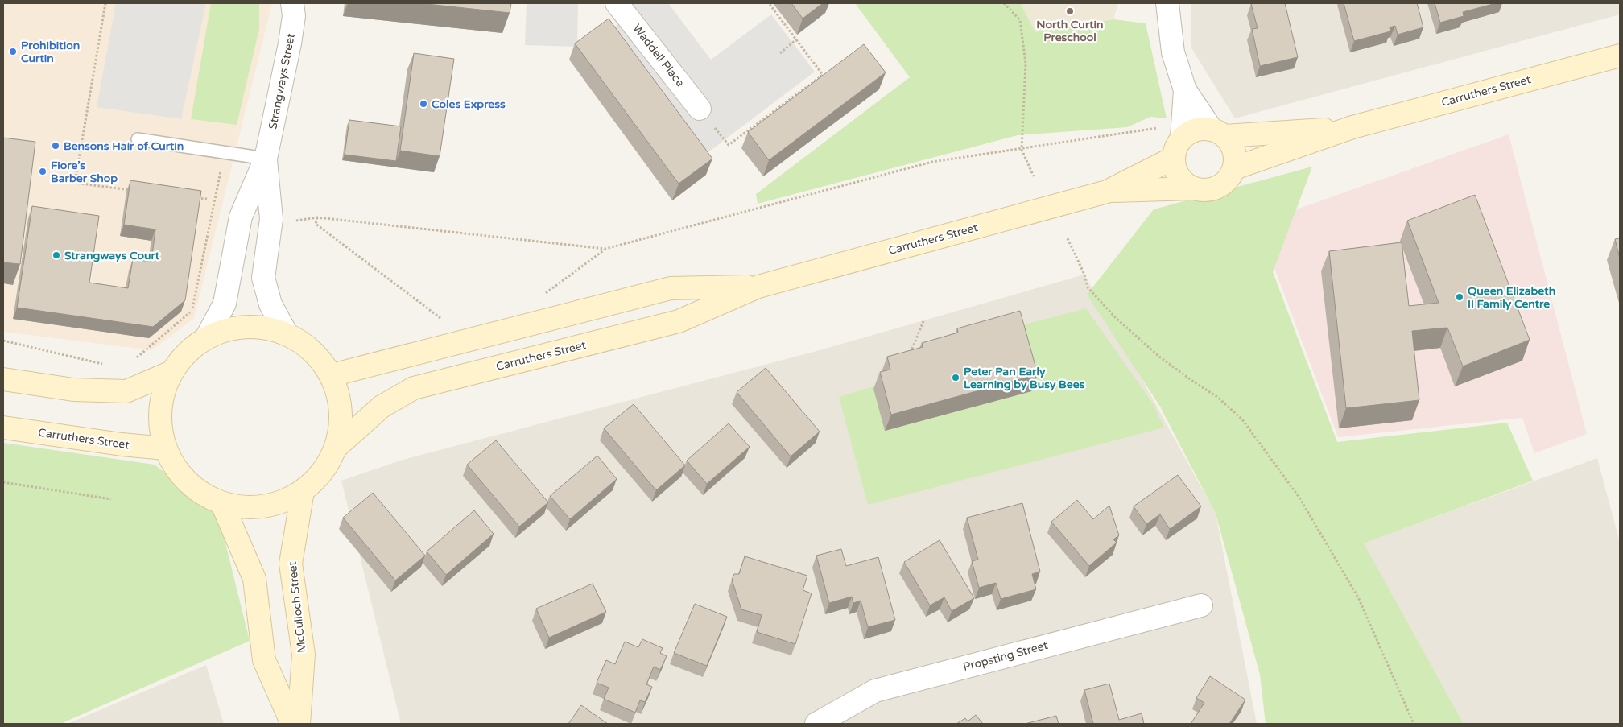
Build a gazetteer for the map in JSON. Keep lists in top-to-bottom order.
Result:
{
  "streets": {
    "main road": ["Carruthers Street", "McCulloch Street"],
    "street": ["Waddell Place", "Strangways Street", "Propsting Street"]
  },
  "places": [
    "North Curtin Preschool",
    "Prohibition Curtin",
    "Coles Express",
    "Bensons Hair of Curtin",
    "Fiore’s Barber Shop",
    "Strangways Court",
    "Queen Elizabeth II Family Centre",
    "Peter Pan Early Learning by Busy Bees"
  ]
}
